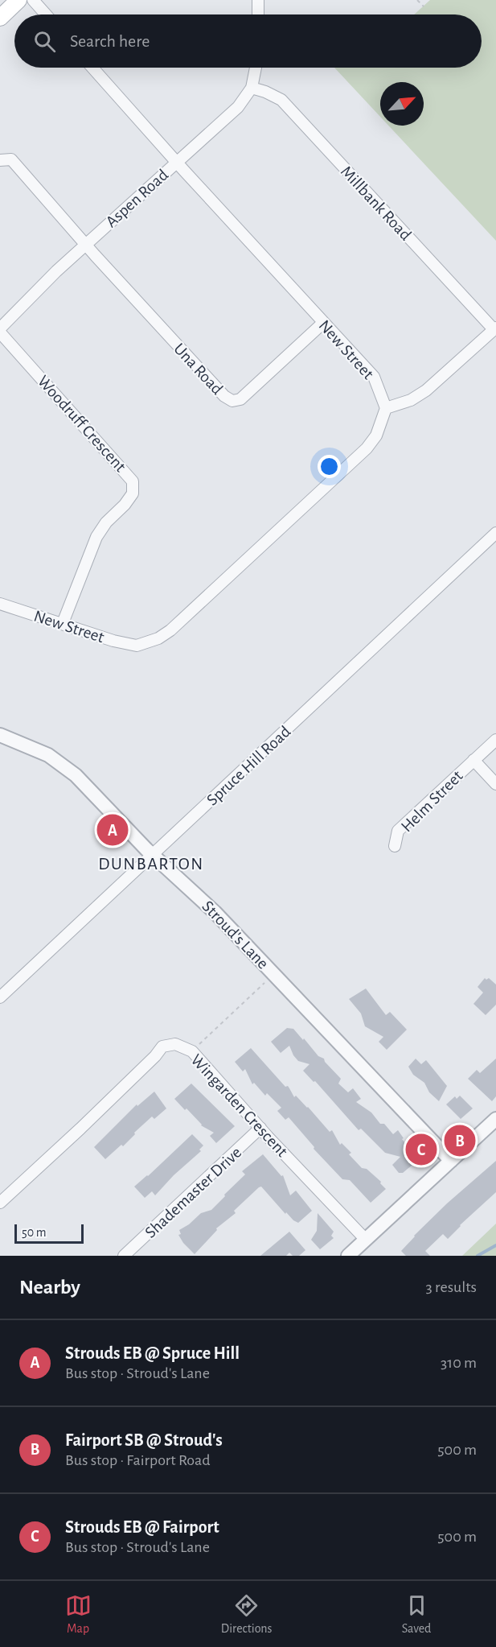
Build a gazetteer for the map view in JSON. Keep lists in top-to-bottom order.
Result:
{
  "streets": {
    "street": [
      "Aspen Road",
      "Millbank Road",
      "New Street",
      "Una Road",
      "Woodruff Crescent",
      "Spruce Hill Road",
      "Helm Street",
      "Stroud's Lane",
      "Wingarden Crescent",
      "Shademaster Drive"
    ]
  },
  "crossings": [
    ["Aspen Road", "Millbank Road"],
    ["Aspen Road", "New Street"],
    ["Aspen Road", "Una Road"],
    ["Aspen Road", "Woodruff Crescent"],
    ["New Street", "Una Road"],
    ["New Street", "Woodruff Crescent"],
    ["Spruce Hill Road", "Stroud's Lane"],
    ["Wingarden Crescent", "Shademaster Drive"]
  ],
  "districts": ["DUNBARTON"],
  "scale_bar": "50 m",
  "north": "top right",
  "page": {
    "search": "Search here",
    "pins": ["A", "B", "C"],
    "scale": "50 m",
    "heading": ["Nearby", "3 results"],
    "list": [
      {
        "mark": "A",
        "name": "Strouds EB @ Spruce Hill",
        "note": "Bus stop · Stroud's Lane",
        "value": "310 m"
      },
      {
        "mark": "B",
        "name": "Fairport SB @ Stroud's",
        "note": "Bus stop · Fairport Road",
        "value": "500 m"
      },
      {
        "mark": "C",
        "name": "Strouds EB @ Fairport",
        "note": "Bus stop · Stroud's Lane",
        "value": "500 m"
      }
    ],
    "nav": ["Map", "Directions", "Saved"]
  }
}
